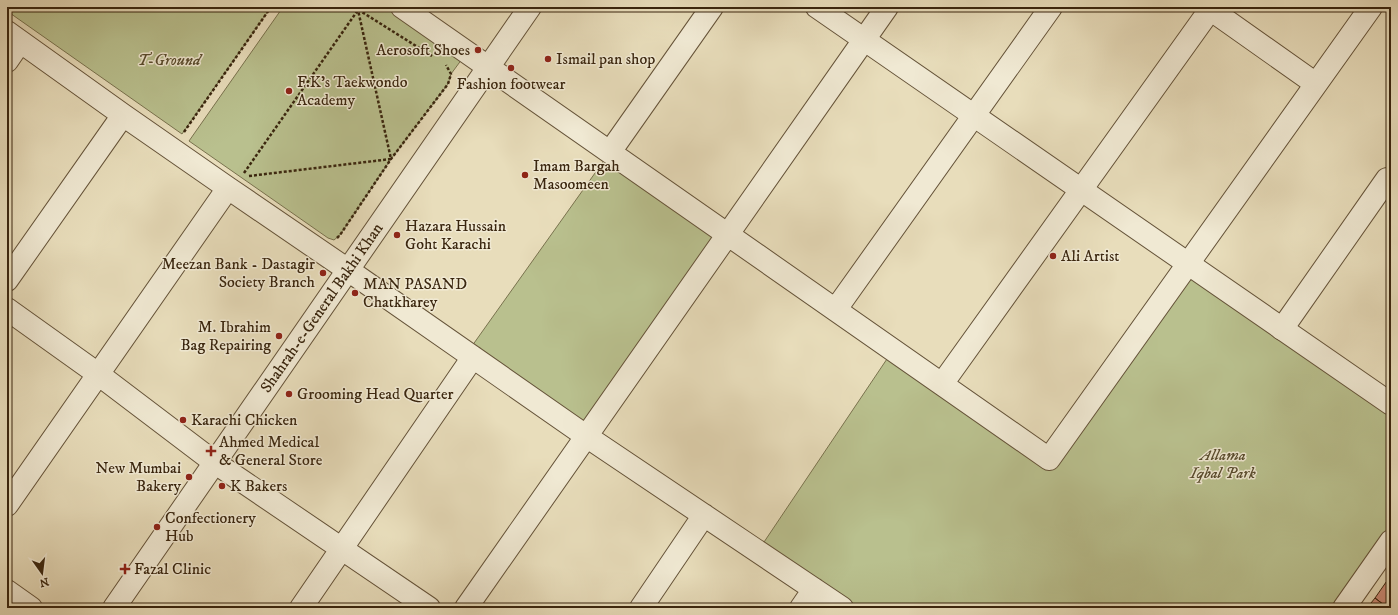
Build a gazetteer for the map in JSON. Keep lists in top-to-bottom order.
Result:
{
  "streets": {
    "street": ["Shahrah-e-General Bakhi Khan"]
  },
  "parks": ["T-Ground", "Allama Iqbal Park"],
  "places": {
    "other": [
      "Aerosoft Shoes",
      "Ismail pan shop",
      "Fashion footwear",
      "F.K's Taekwondo Academy",
      "Imam Bargah Masoomeen",
      "Hazara Hussain Goht Karachi",
      "Ali Artist",
      "Meezan Bank - Dastagir Society Branch",
      "MAN PASAND Chatkharey",
      "M. Ibrahim Bag Repairing",
      "Grooming Head Quarter",
      "Karachi Chicken",
      "New Mumbai Bakery",
      "K Bakers",
      "Confectionery Hub"
    ],
    "health": ["Ahmed Medical & General Store", "Fazal Clinic"]
  },
  "north": "bottom"
}
